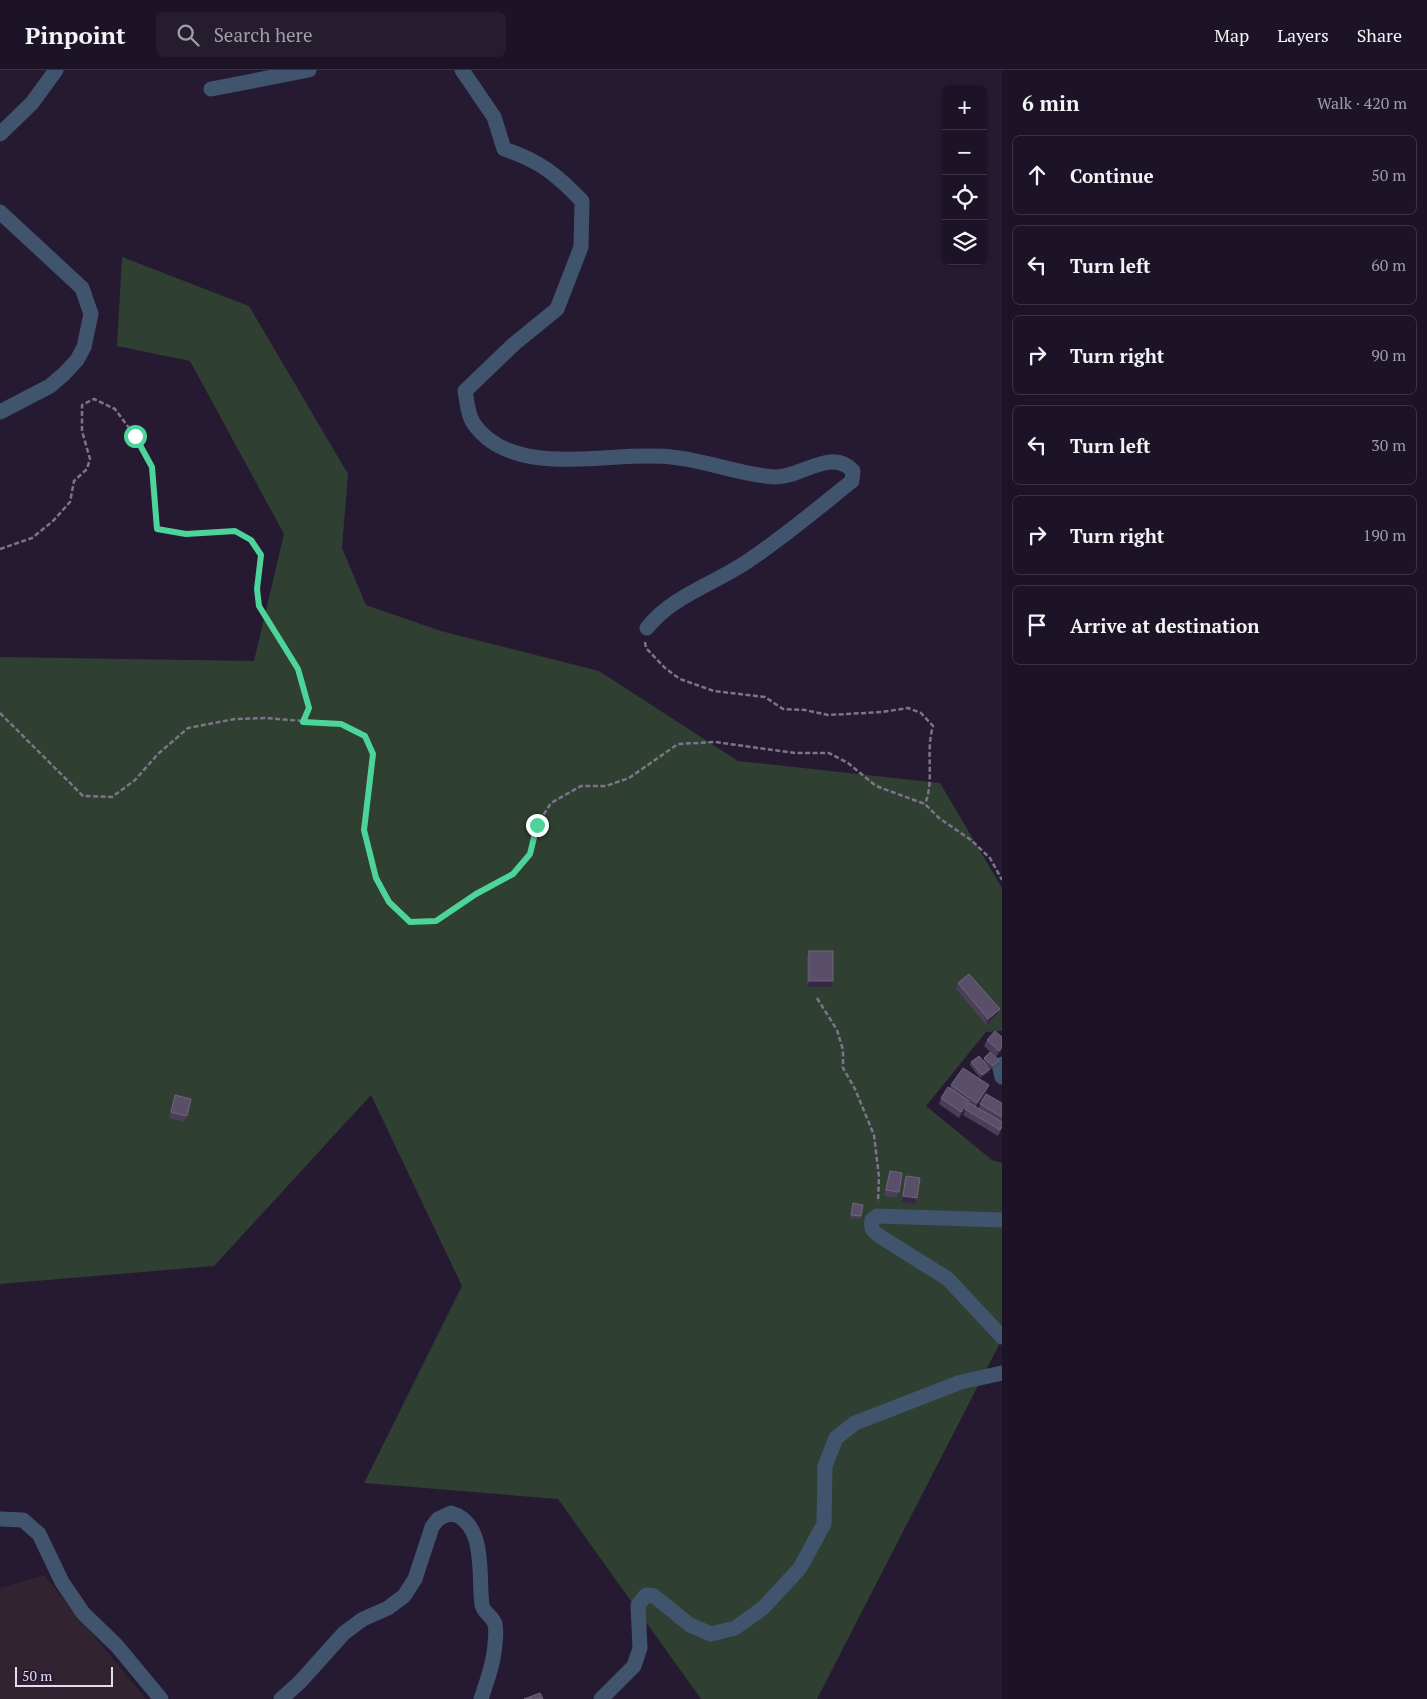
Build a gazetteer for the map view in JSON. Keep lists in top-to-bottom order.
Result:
{
  "scale_bar": "50 m",
  "page": {
    "header": "Pinpoint",
    "search": "Search here",
    "nav": ["Map", "Layers", "Share"],
    "heading": ["6 min", "Walk · 420 m"],
    "map_buttons": ["+", "−"],
    "list": [
      ["Continue", "50 m"],
      ["Turn left", "60 m"],
      ["Turn right", "90 m"],
      ["Turn left", "30 m"],
      ["Turn right", "190 m"],
      "Arrive at destination"
    ],
    "scale": "50 m"
  }
}
